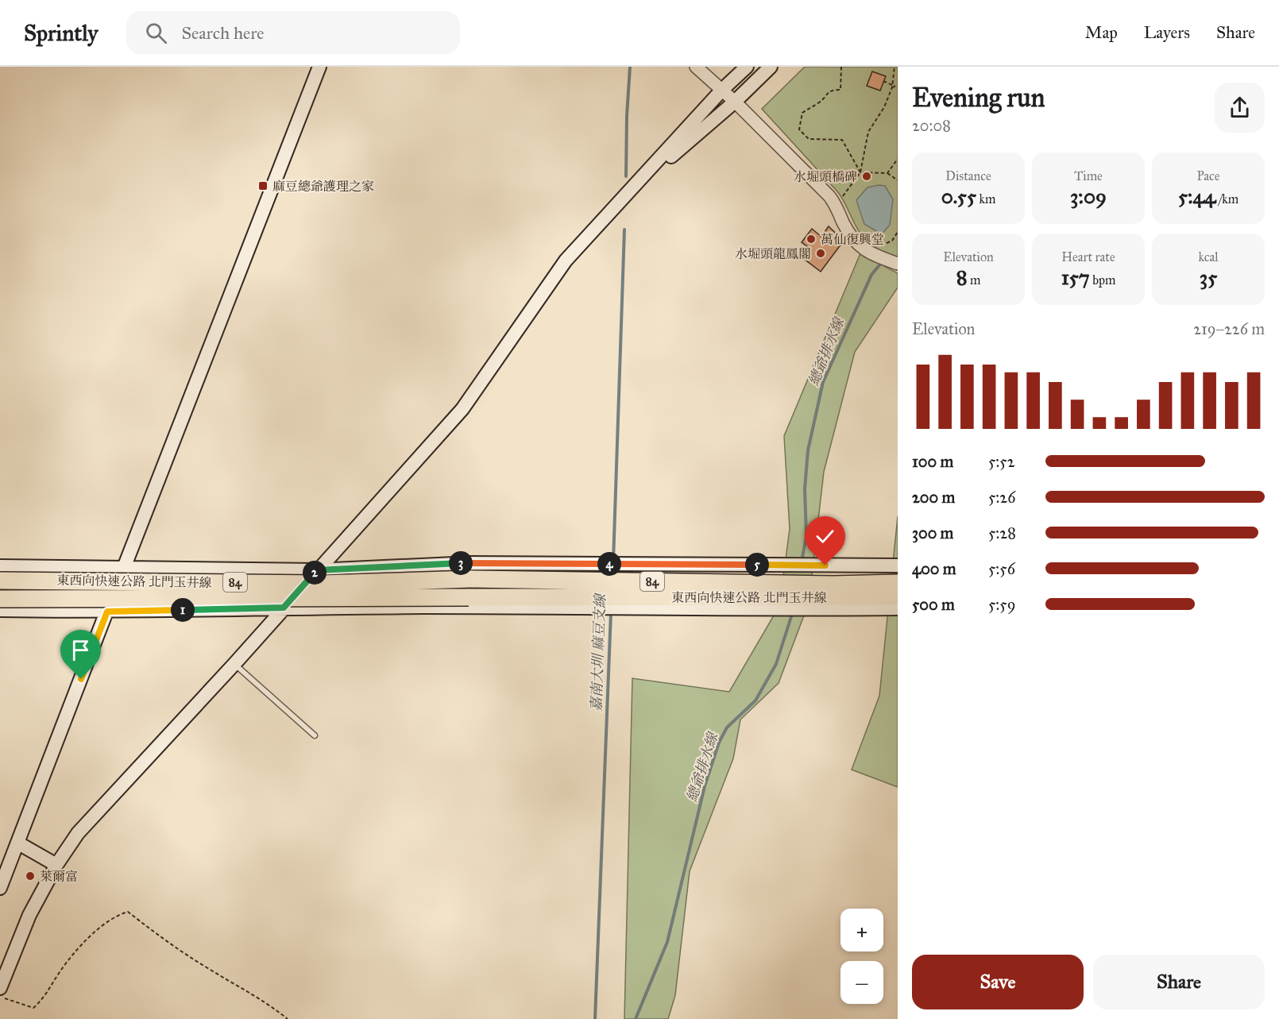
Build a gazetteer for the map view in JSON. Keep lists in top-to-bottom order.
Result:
{
  "streets": {
    "highway": ["東西向快速公路 北門玉井線", "84"]
  },
  "water": ["總爺排水線", "嘉南大圳 麻豆支線"],
  "places": {
    "other": [
      "水堀頭橋碑",
      "萬仙復興堂",
      "水堀頭龍鳳閣",
      "萊爾富"
    ],
    "transit": ["麻豆總爺護理之家"]
  },
  "page": {
    "header": "Sprintly",
    "search": "Search here",
    "nav": ["Map", "Layers", "Share"],
    "heading": ["Evening run", "20:08"],
    "stats": [
      ["Distance", "0.55 km"],
      ["Time", "3:09"],
      ["Pace", "5:44 /km"],
      ["Elevation", "8 m"],
      ["Heart rate", "157 bpm"],
      ["kcal", "35"]
    ],
    "chart": ["Elevation", "219–226 m"],
    "list": [
      {
        "name": "100 m",
        "note": "5:52"
      },
      {
        "name": "200 m",
        "note": "5:26"
      },
      {
        "name": "300 m",
        "note": "5:28"
      },
      {
        "name": "400 m",
        "note": "5:56"
      },
      {
        "name": "500 m",
        "note": "5:59"
      }
    ],
    "pins": [
      "3",
      "4",
      "5",
      "2",
      "1"
    ],
    "map_buttons": ["+", "−"],
    "buttons": ["Save", "Share"]
  }
}
